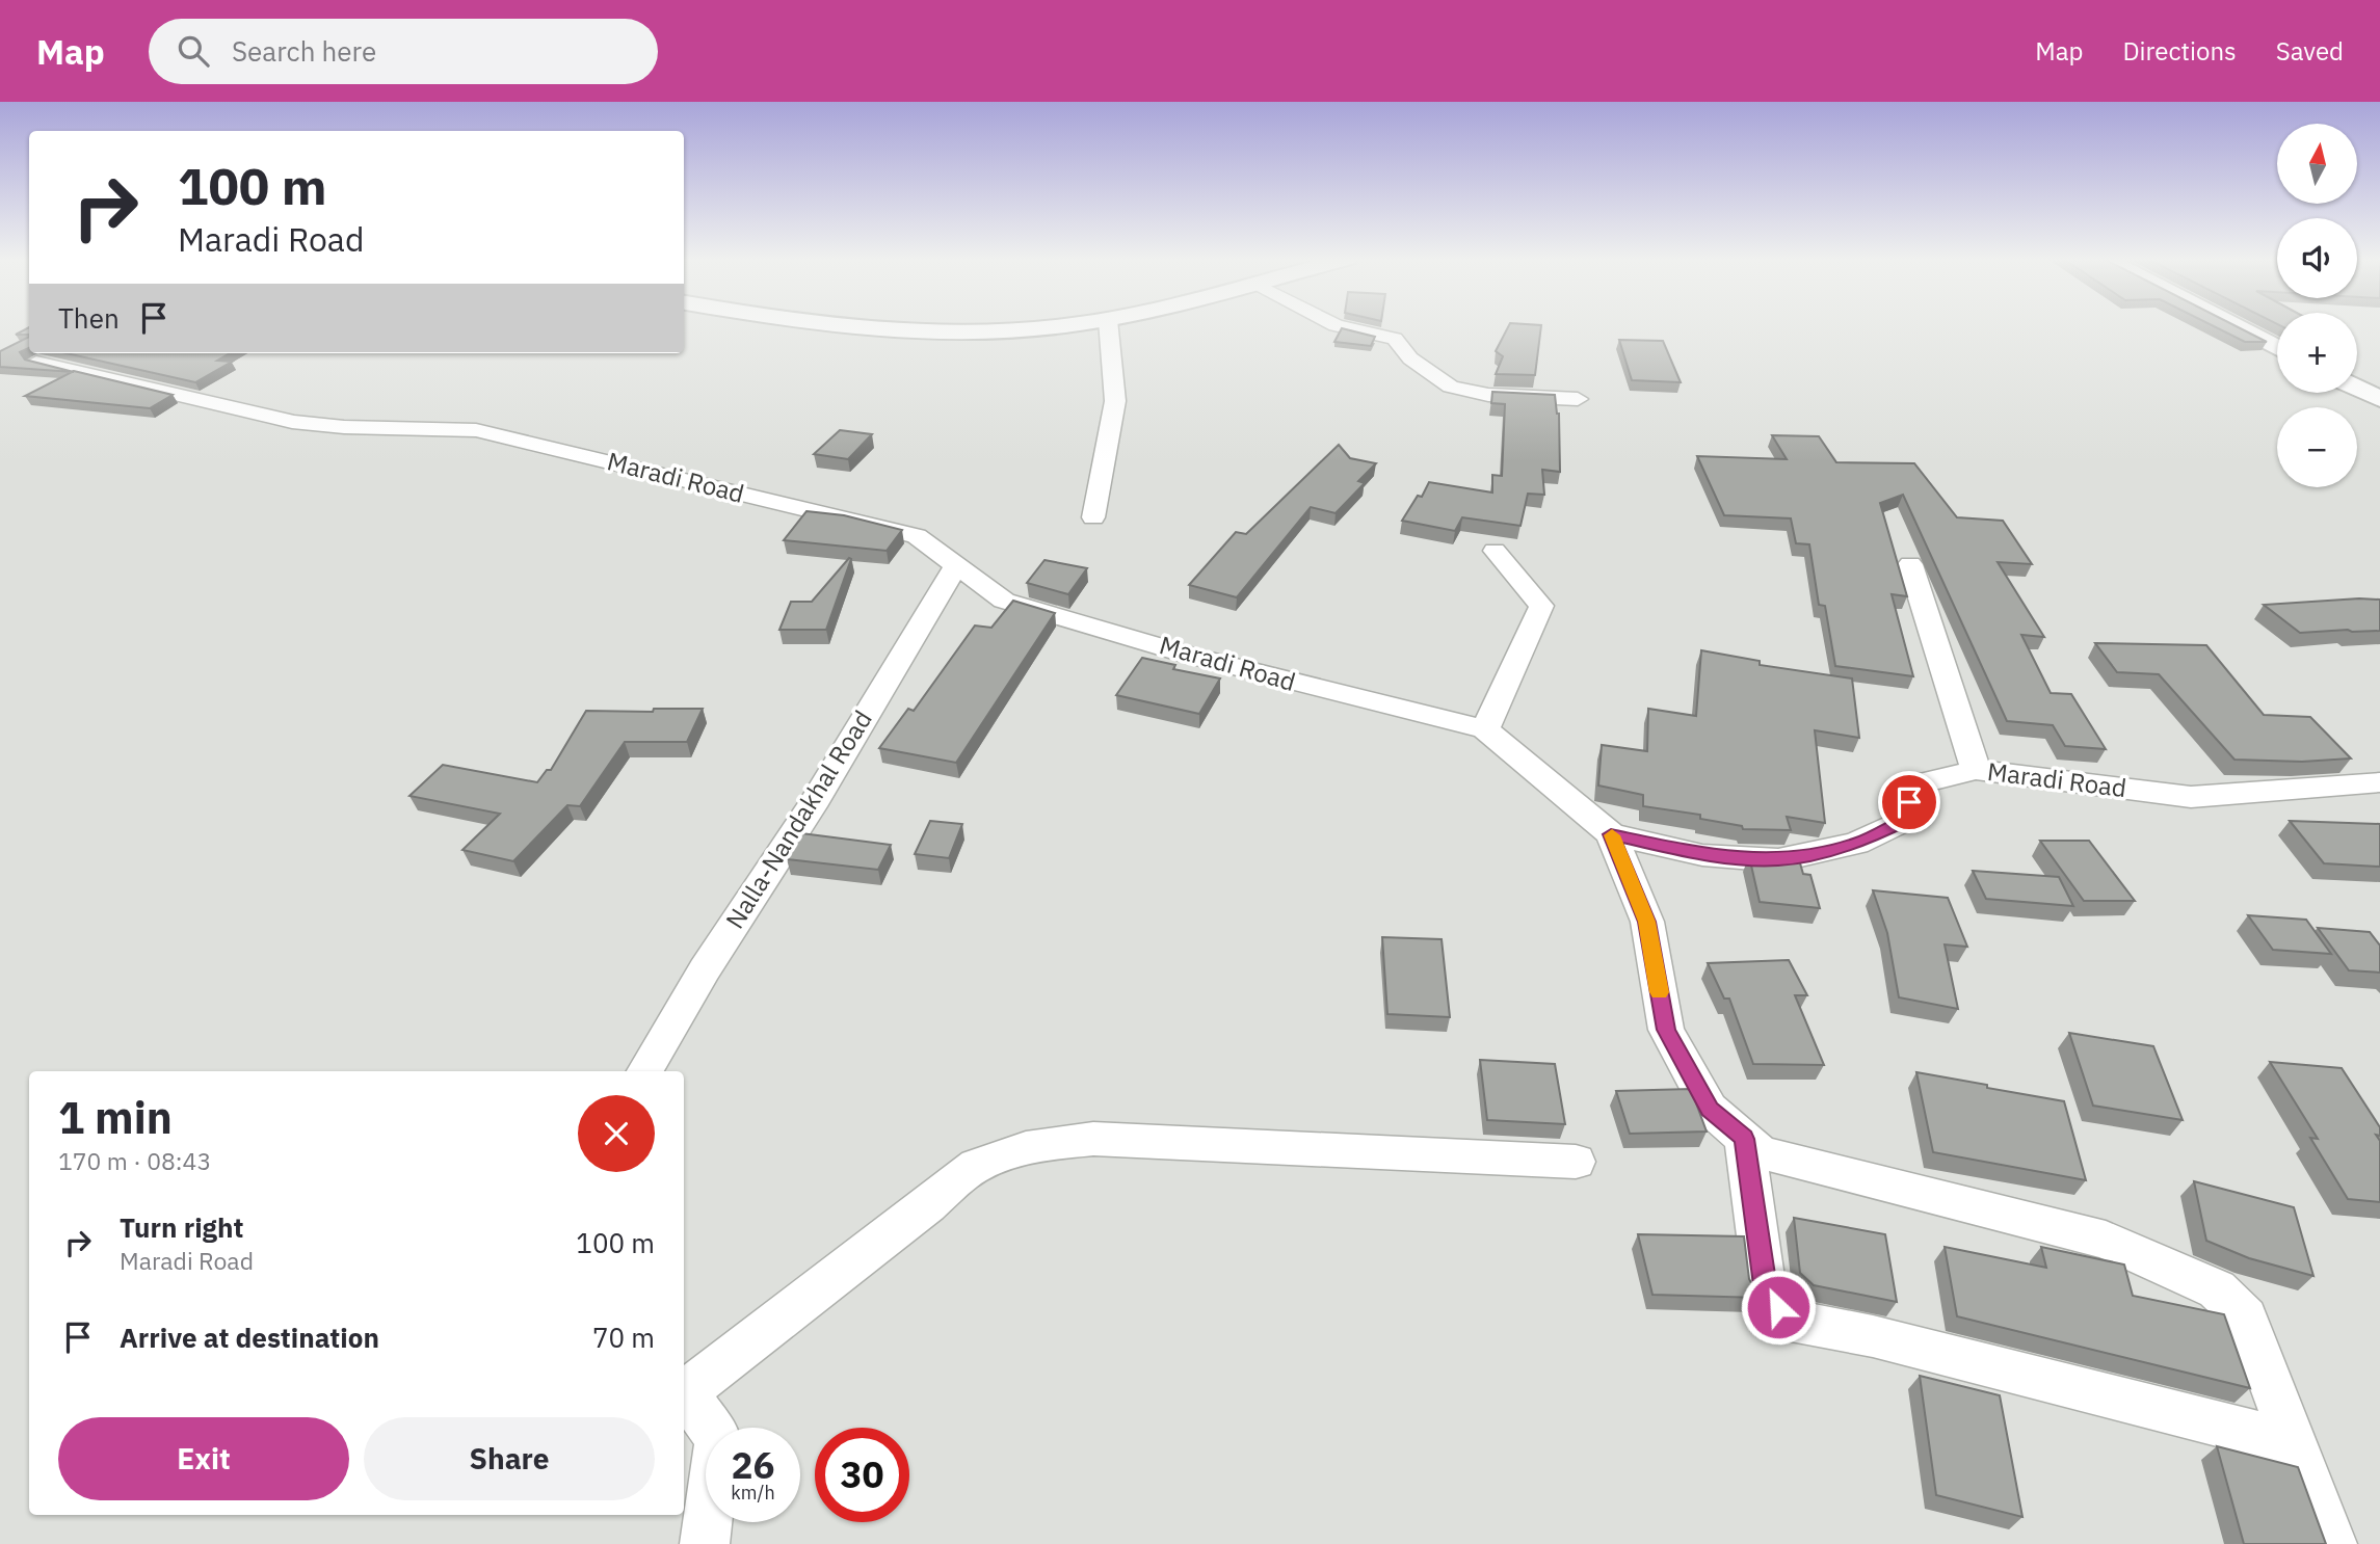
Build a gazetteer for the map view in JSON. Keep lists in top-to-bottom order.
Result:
{
  "streets": {
    "street": ["Maradi Road", "Nalla-Nandakhal Road"]
  },
  "crossings": [
    ["Maradi Road", "Nalla-Nandakhal Road"]
  ],
  "north": "top",
  "page": {
    "header": "Map",
    "search": "Search here",
    "nav": ["Map", "Directions", "Saved"],
    "map_buttons": ["+", "−"],
    "turn": ["100 m", "Maradi Road"],
    "then": "Then",
    "heading": ["1 min", "170 m · 08:43"],
    "list": [
      {
        "name": "Turn right",
        "note": "Maradi Road",
        "value": "100 m"
      },
      {
        "name": "Arrive at destination",
        "value": "70 m"
      }
    ],
    "buttons": ["Exit", "Share"],
    "speed": "26 km/h",
    "limit": "30"
  }
}
